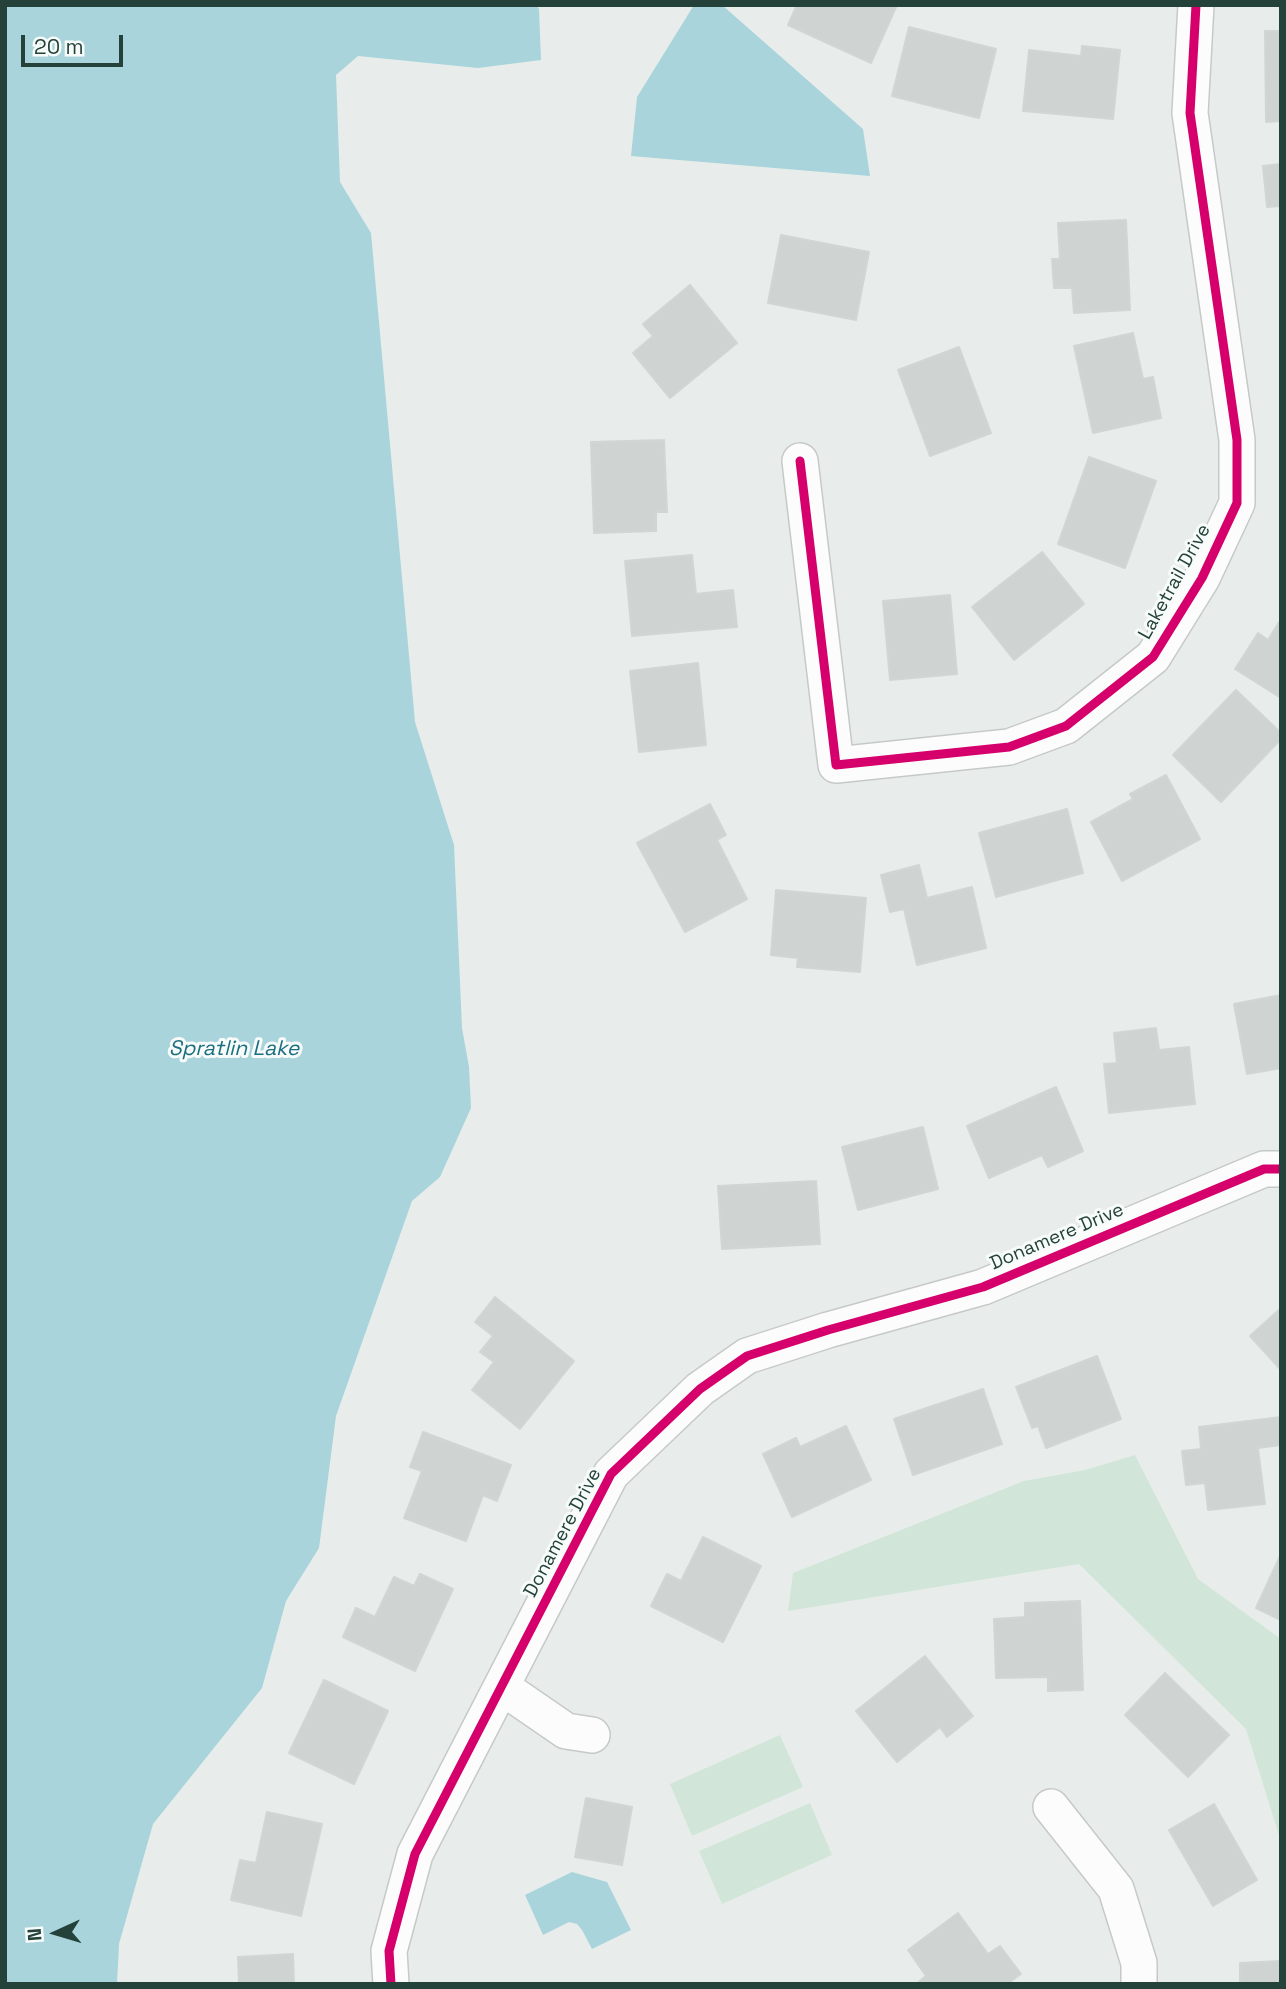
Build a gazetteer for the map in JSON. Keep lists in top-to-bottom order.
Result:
{
  "streets": {
    "street": ["Laketrail Drive", "Donamere Drive"]
  },
  "water": ["Spratlin Lake"],
  "scale_bar": "20 m",
  "north": "left"
}
